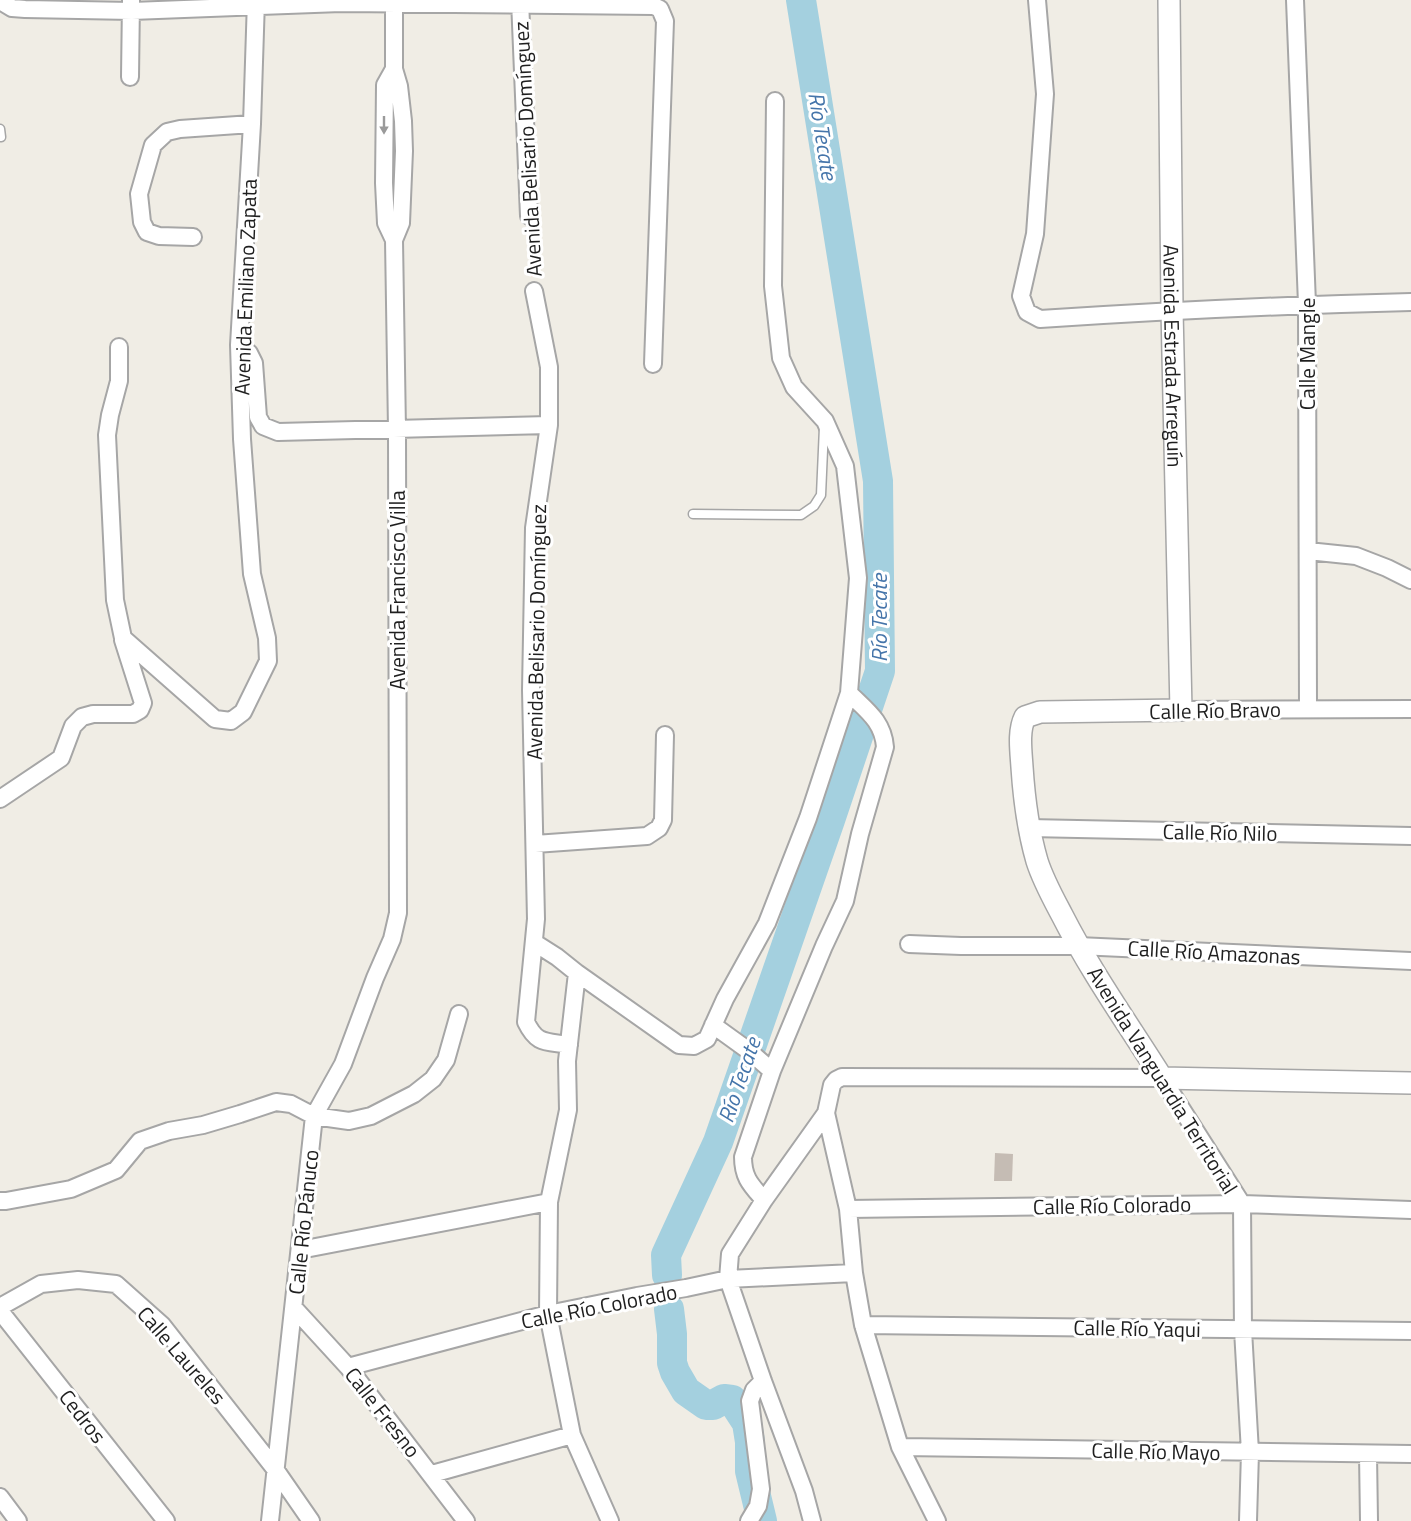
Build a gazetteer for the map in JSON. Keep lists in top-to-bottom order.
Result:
{
  "streets": {
    "street": [
      "Avenida Belisario Domínguez",
      "Avenida Emiliano Zapata",
      "Calle Mangle",
      "Avenida Estrada Arreguín",
      "Avenida Francisco Villa",
      "Calle Río Bravo",
      "Calle Río Nilo",
      "Calle Río Amazonas",
      "Avenida Vanguardia Territorial",
      "Calle Río Colorado",
      "Calle Río Pánuco",
      "Calle Río Yaqui",
      "Calle Laureles",
      "Calle Fresno",
      "Cedros",
      "Calle Río Mayo"
    ]
  },
  "crossings": [
    ["Calle Mangle", "Calle Río Bravo"],
    ["Avenida Estrada Arreguín", "Calle Río Bravo"],
    ["Avenida Francisco Villa", "Calle Río Pánuco"],
    ["Calle Río Bravo", "Avenida Vanguardia Territorial"],
    ["Calle Río Nilo", "Avenida Vanguardia Territorial"],
    ["Calle Río Amazonas", "Avenida Vanguardia Territorial"],
    ["Avenida Vanguardia Territorial", "Calle Río Colorado"],
    ["Avenida Vanguardia Territorial", "Calle Río Yaqui"],
    ["Avenida Vanguardia Territorial", "Calle Río Mayo"],
    ["Calle Río Colorado", "Calle Fresno"],
    ["Calle Río Pánuco", "Calle Laureles"],
    ["Calle Río Pánuco", "Calle Fresno"],
    ["Calle Laureles", "Cedros"]
  ],
  "water": ["Río Tecate"]
}
